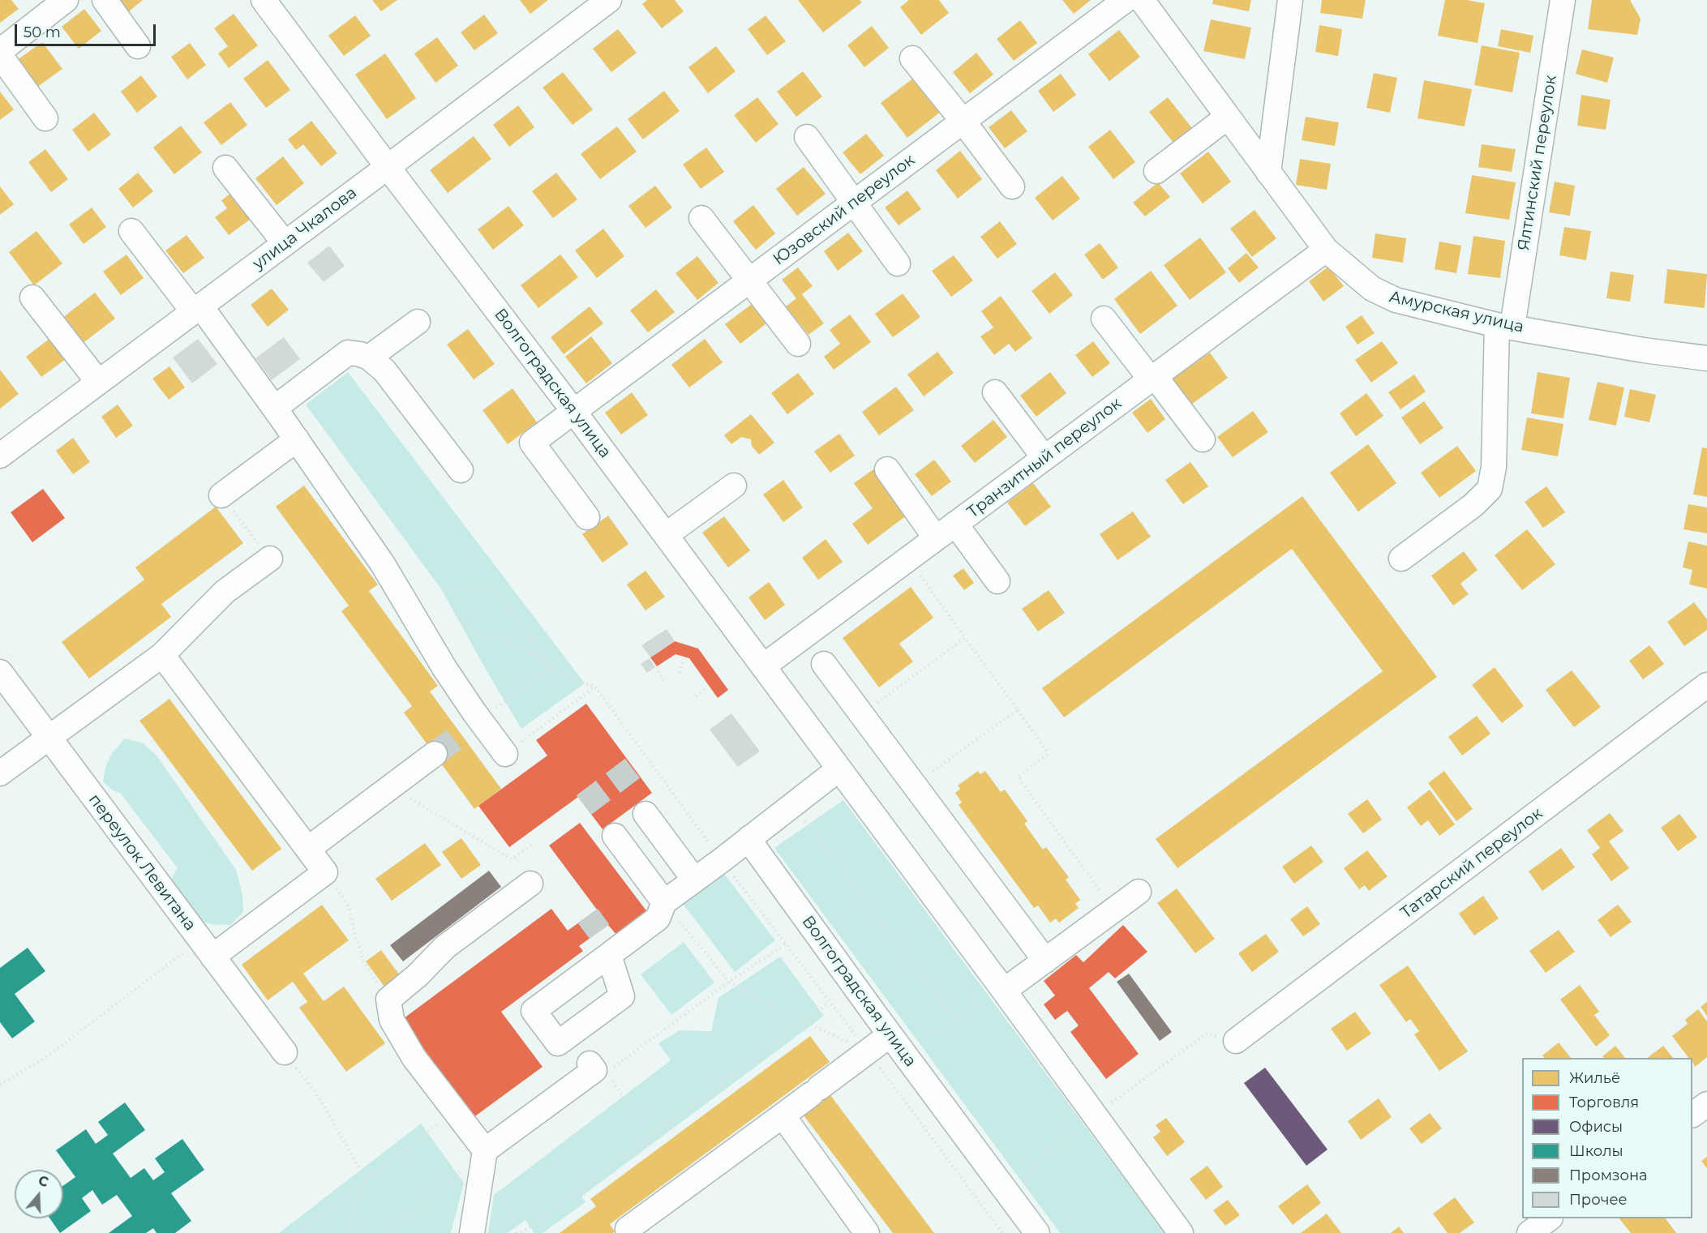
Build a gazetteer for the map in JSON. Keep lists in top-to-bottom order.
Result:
{
  "streets": {
    "street": [
      "Ялтинский переулок",
      "Юзовский переулок",
      "улица Чкалова",
      "Амурская улица",
      "Волгоградская улица",
      "Транзитный переулок",
      "переулок Левитана",
      "Татарский переулок"
    ]
  },
  "crossings": [
    ["Ялтинский переулок", "Амурская улица"],
    ["Юзовский переулок", "Волгоградская улица"],
    ["улица Чкалова", "Волгоградская улица"],
    ["Амурская улица", "Транзитный переулок"],
    ["Волгоградская улица", "Транзитный переулок"]
  ],
  "legend": [
    "Жильё",
    "Торговля",
    "Офисы",
    "Школы",
    "Промзона",
    "Прочее"
  ],
  "scale_bar": "50 m",
  "north": "top"
}
